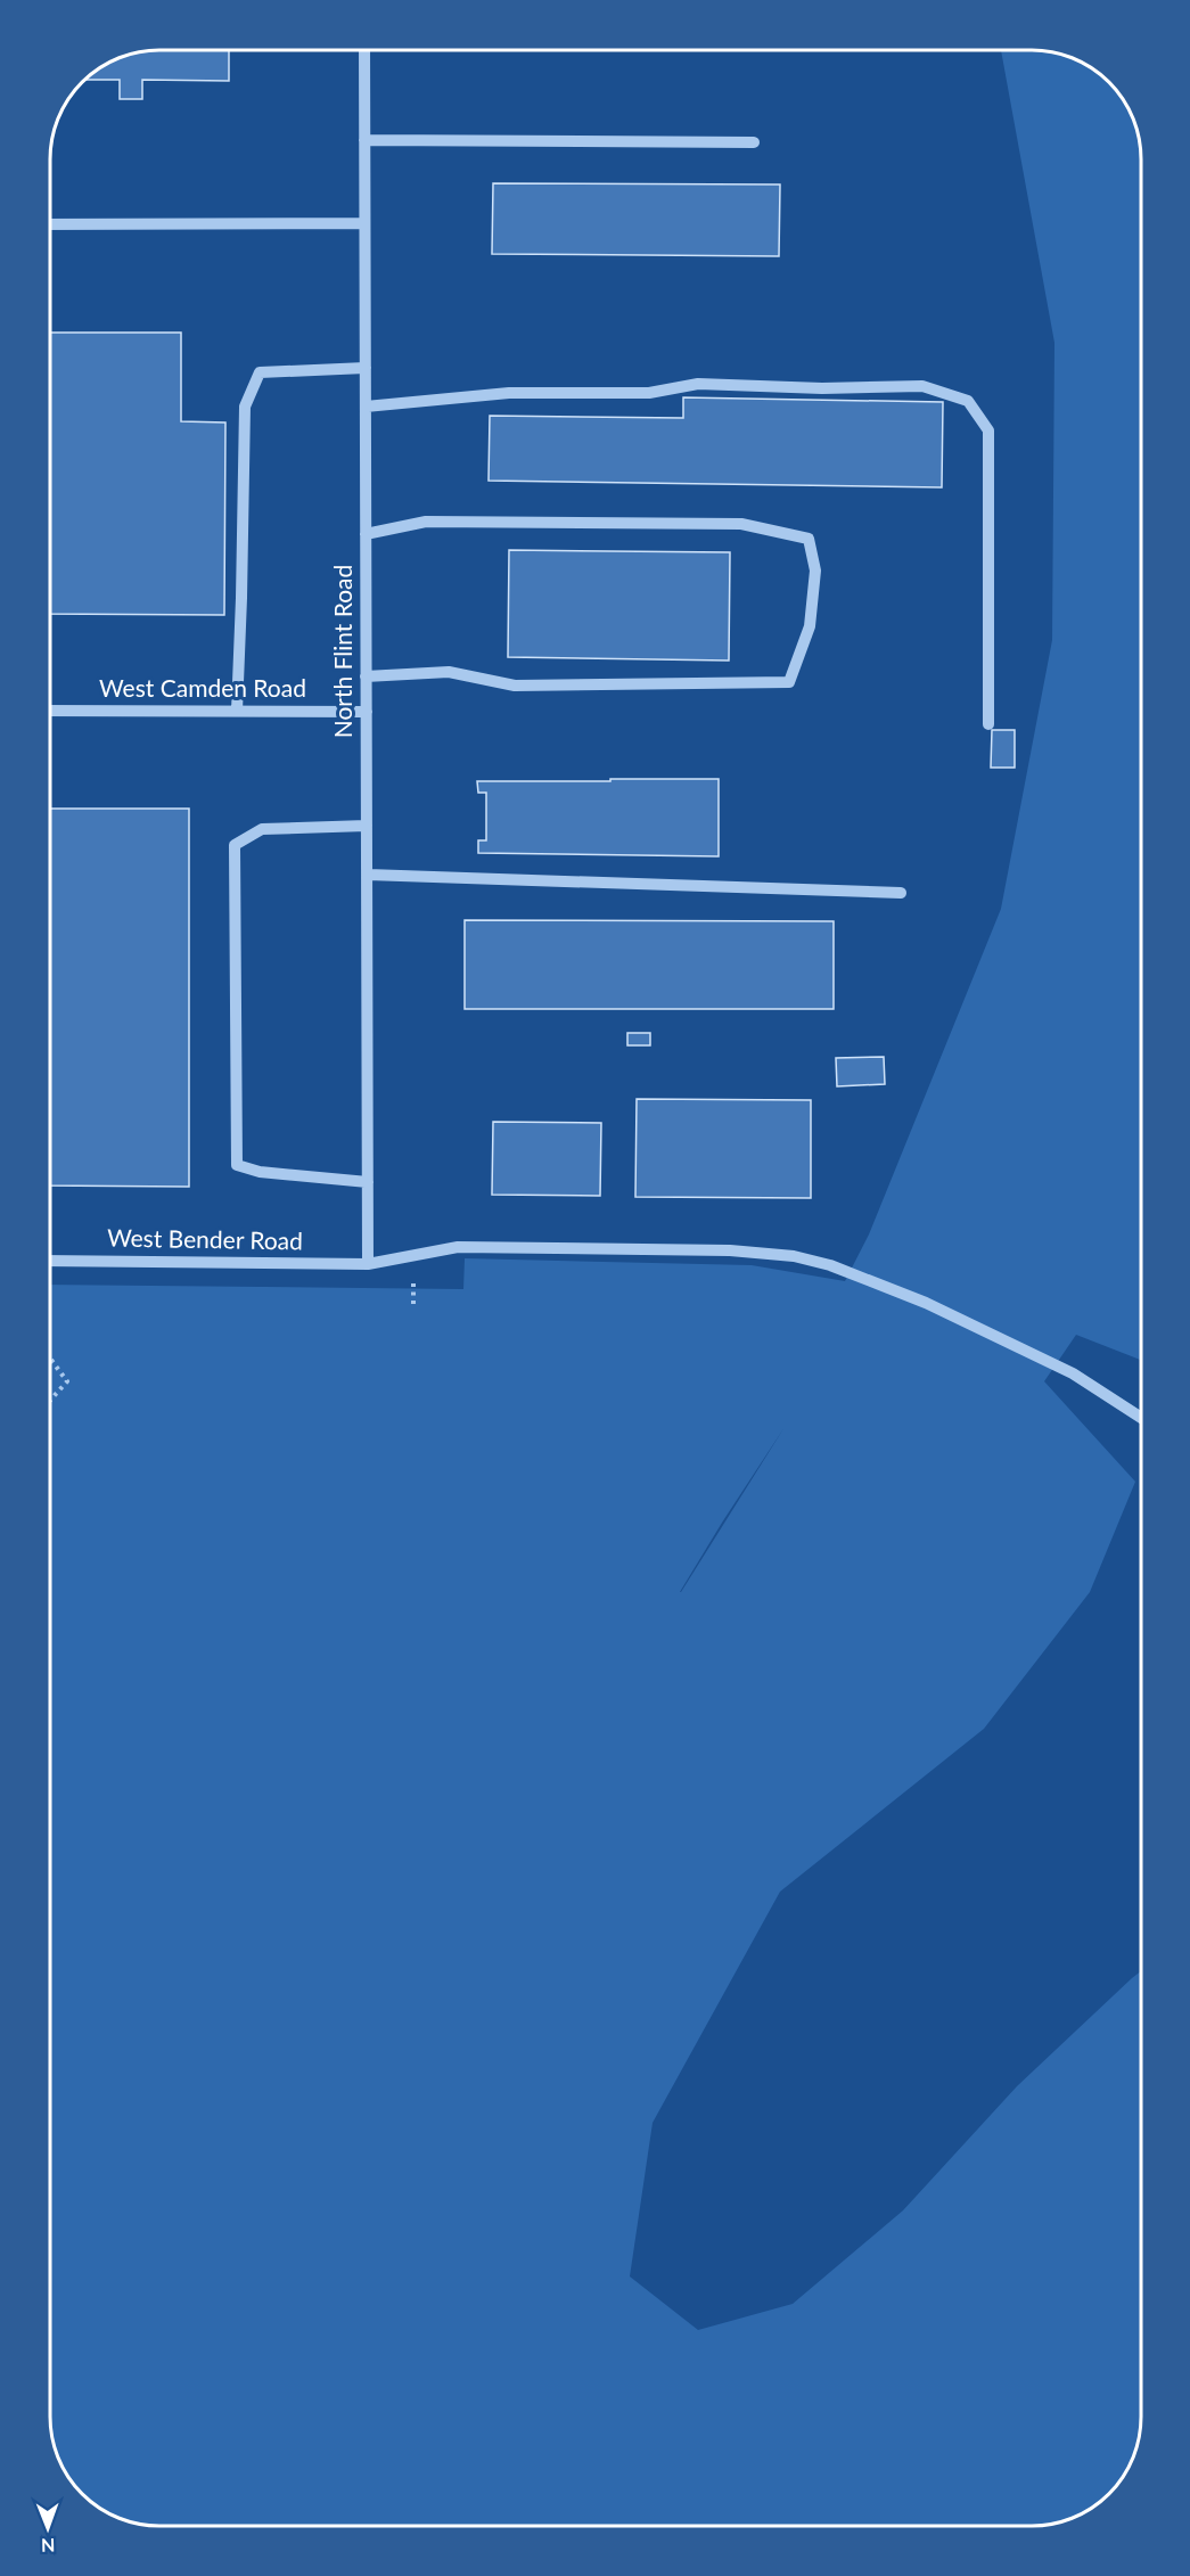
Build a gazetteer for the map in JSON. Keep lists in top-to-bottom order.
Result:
{
  "streets": {
    "street": ["North Flint Road", "West Camden Road", "West Bender Road"]
  },
  "crossings": [
    ["North Flint Road", "West Camden Road"],
    ["North Flint Road", "West Bender Road"]
  ],
  "north": "bottom"
}
